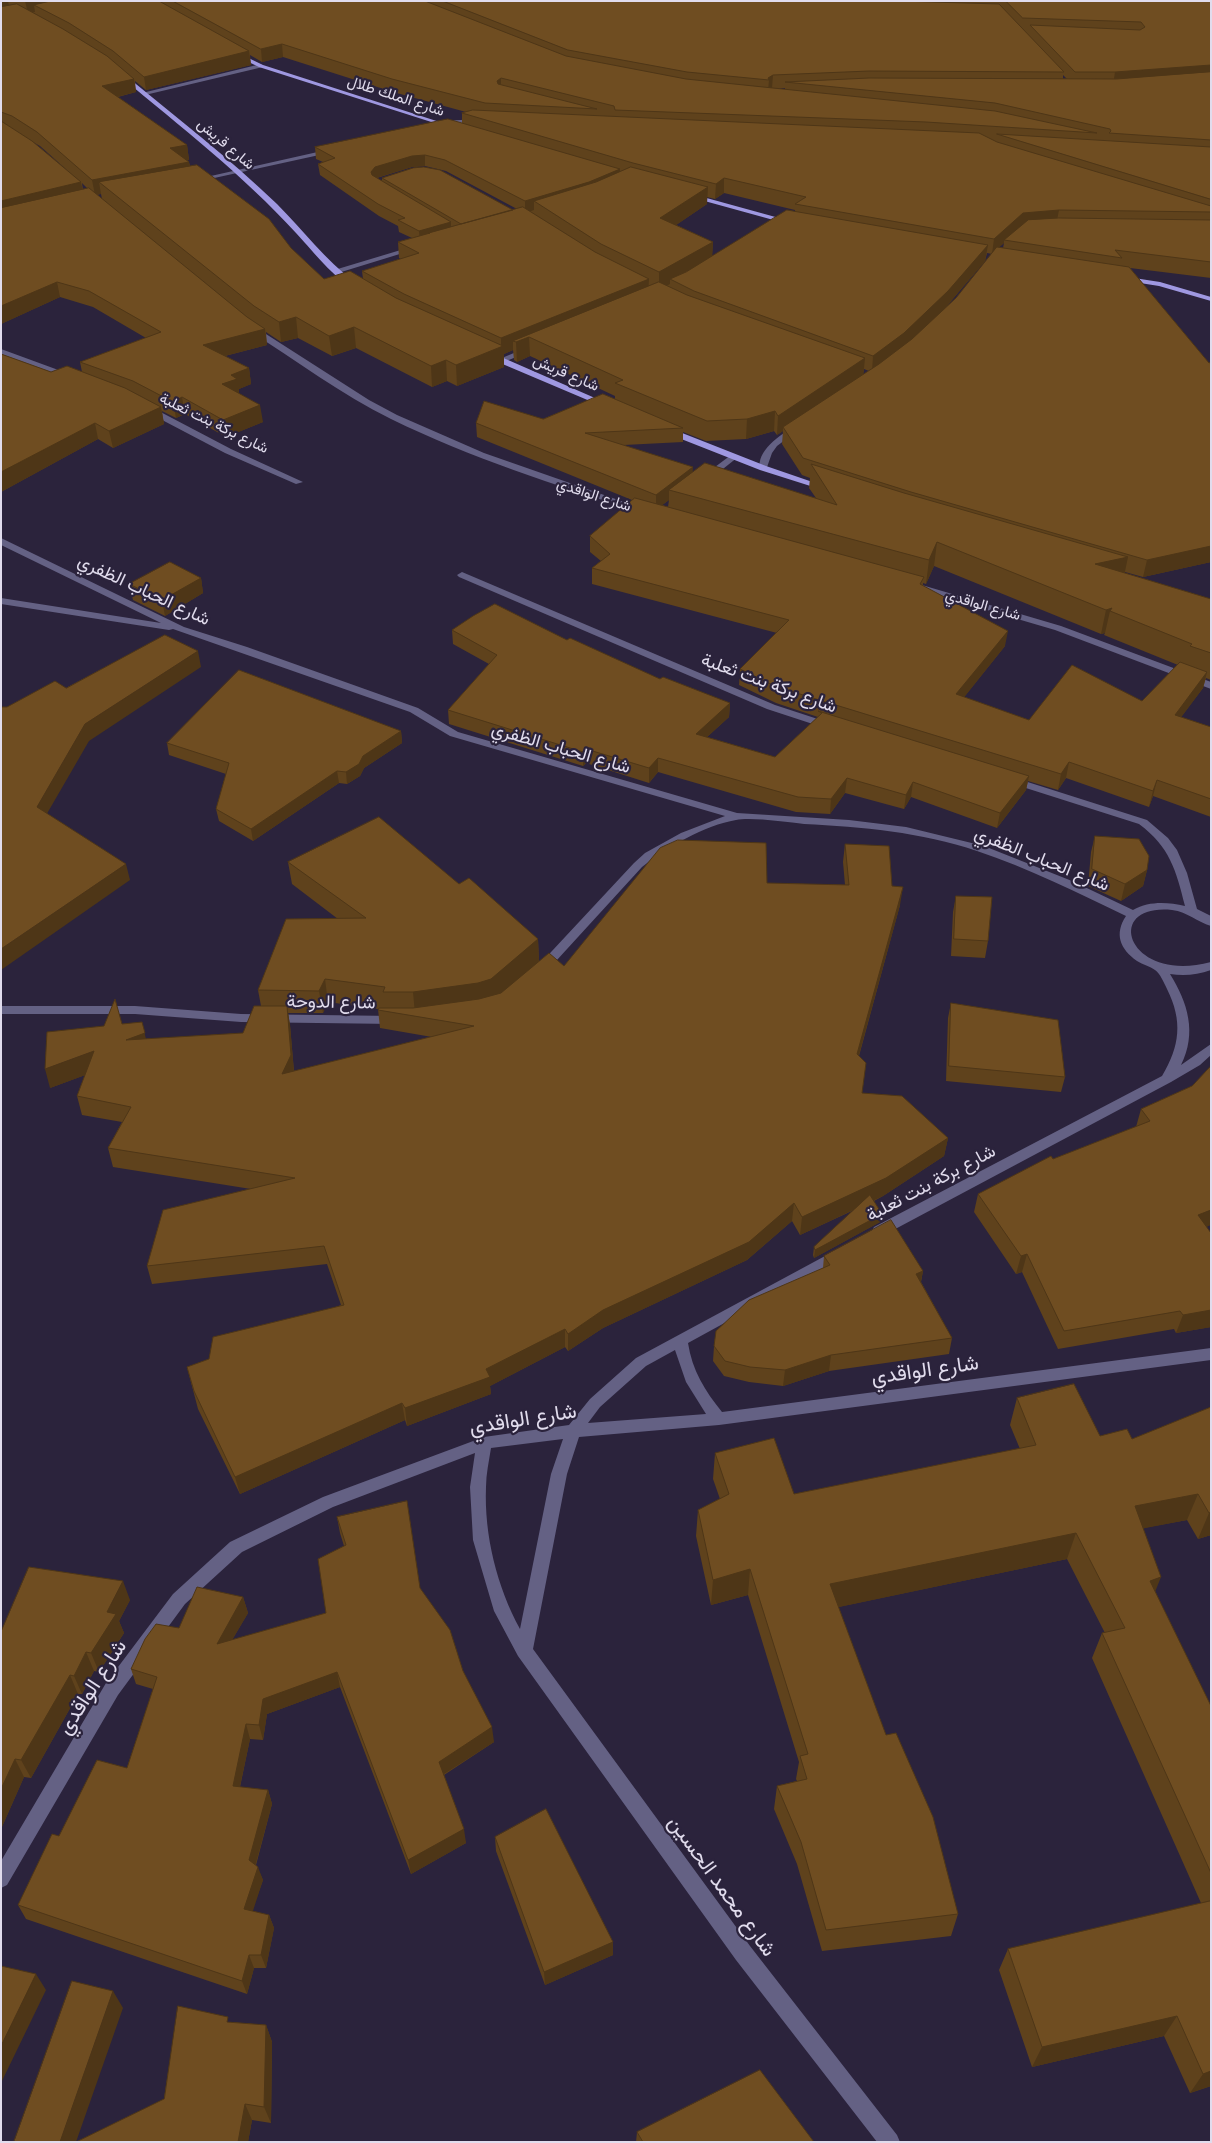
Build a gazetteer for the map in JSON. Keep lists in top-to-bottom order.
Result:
{
  "streets": {
    "main road": ["شارع الملك طلال", "شارع قريش"],
    "street": [
      "شارع بركة بنت ثعلبة",
      "شارع الواقدي",
      "شارع الحباب الظفري",
      "شارع الدوحة",
      "شارع محمد الحسين"
    ]
  },
  "crossings": [
    ["شارع الواقدي", "شارع محمد الحسين"]
  ]
}
